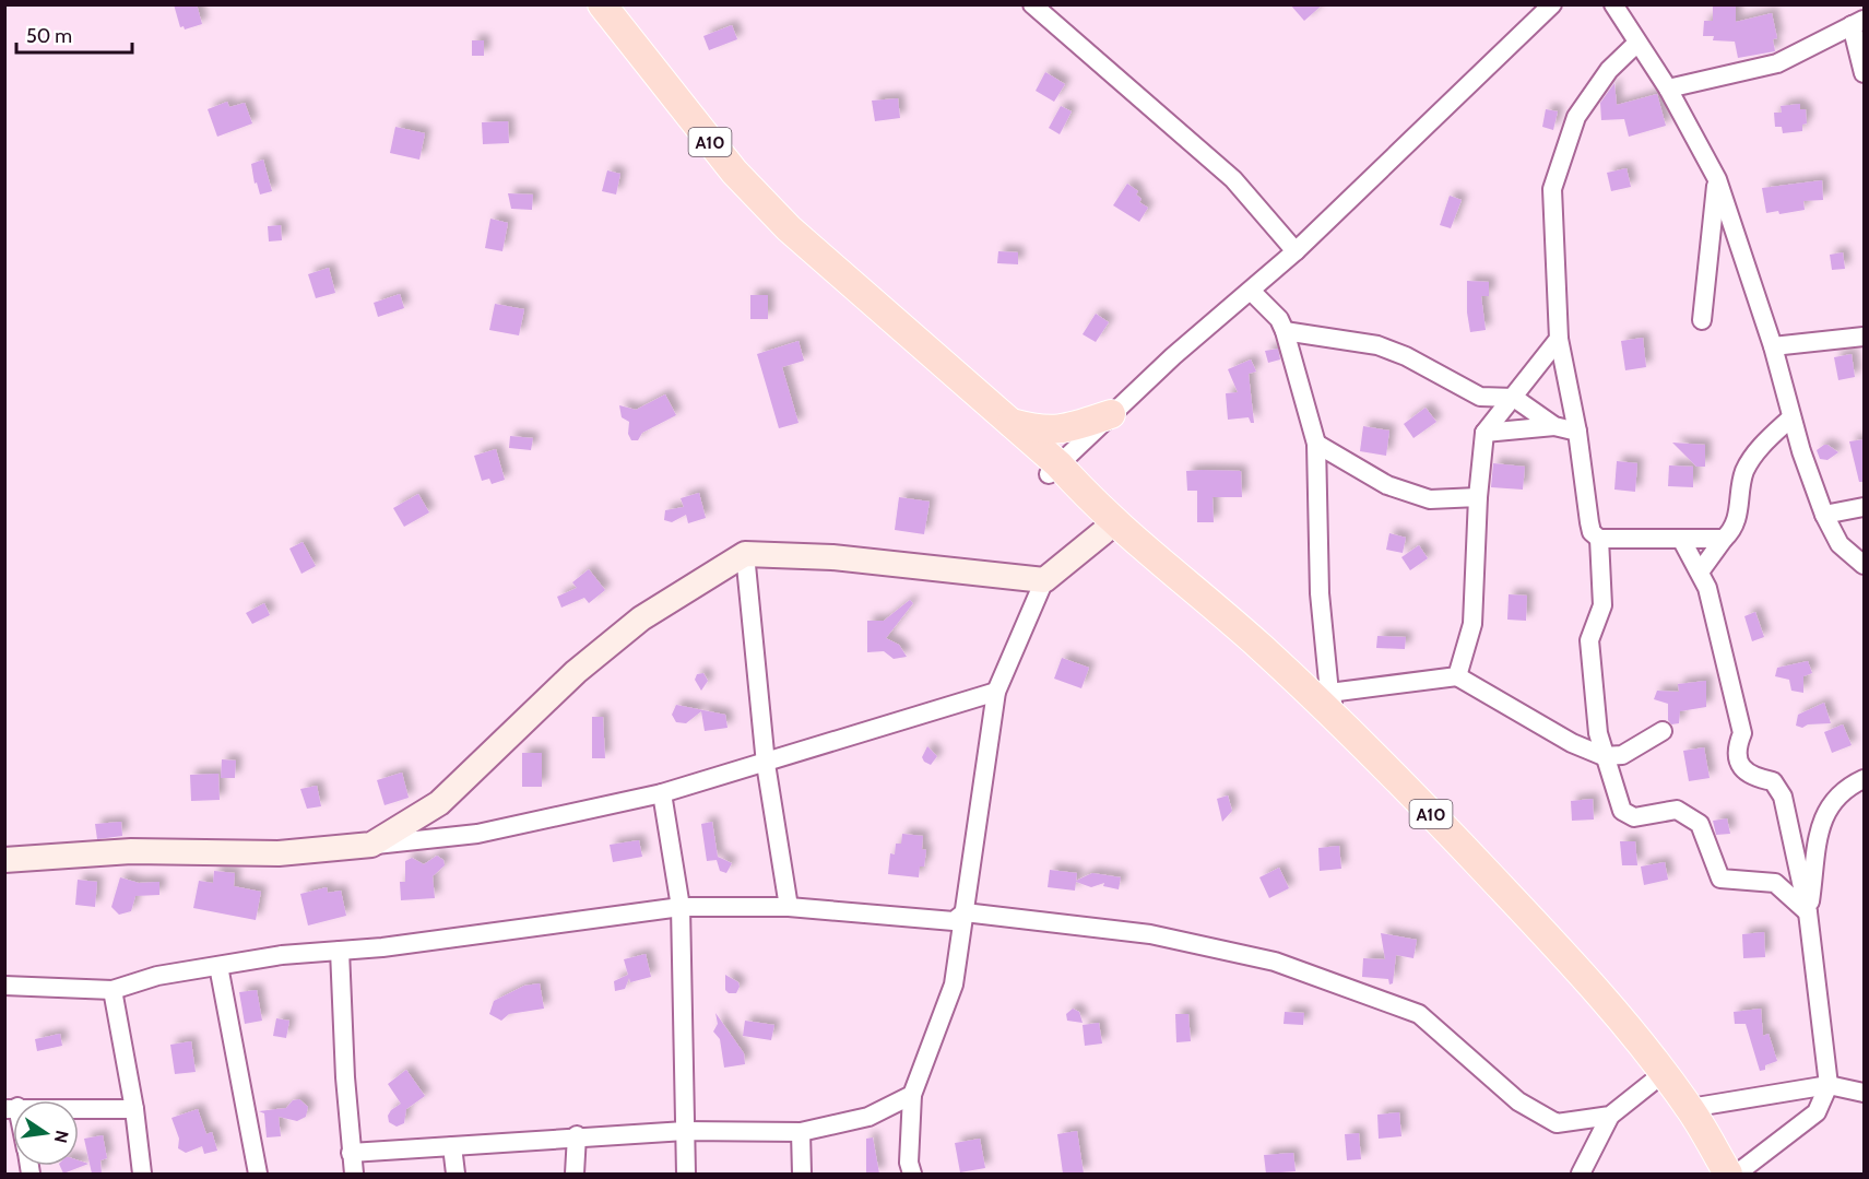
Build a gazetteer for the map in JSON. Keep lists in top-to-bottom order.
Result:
{
  "streets": {
    "main road": ["A10"]
  },
  "scale_bar": "50 m",
  "north": "right"
}
